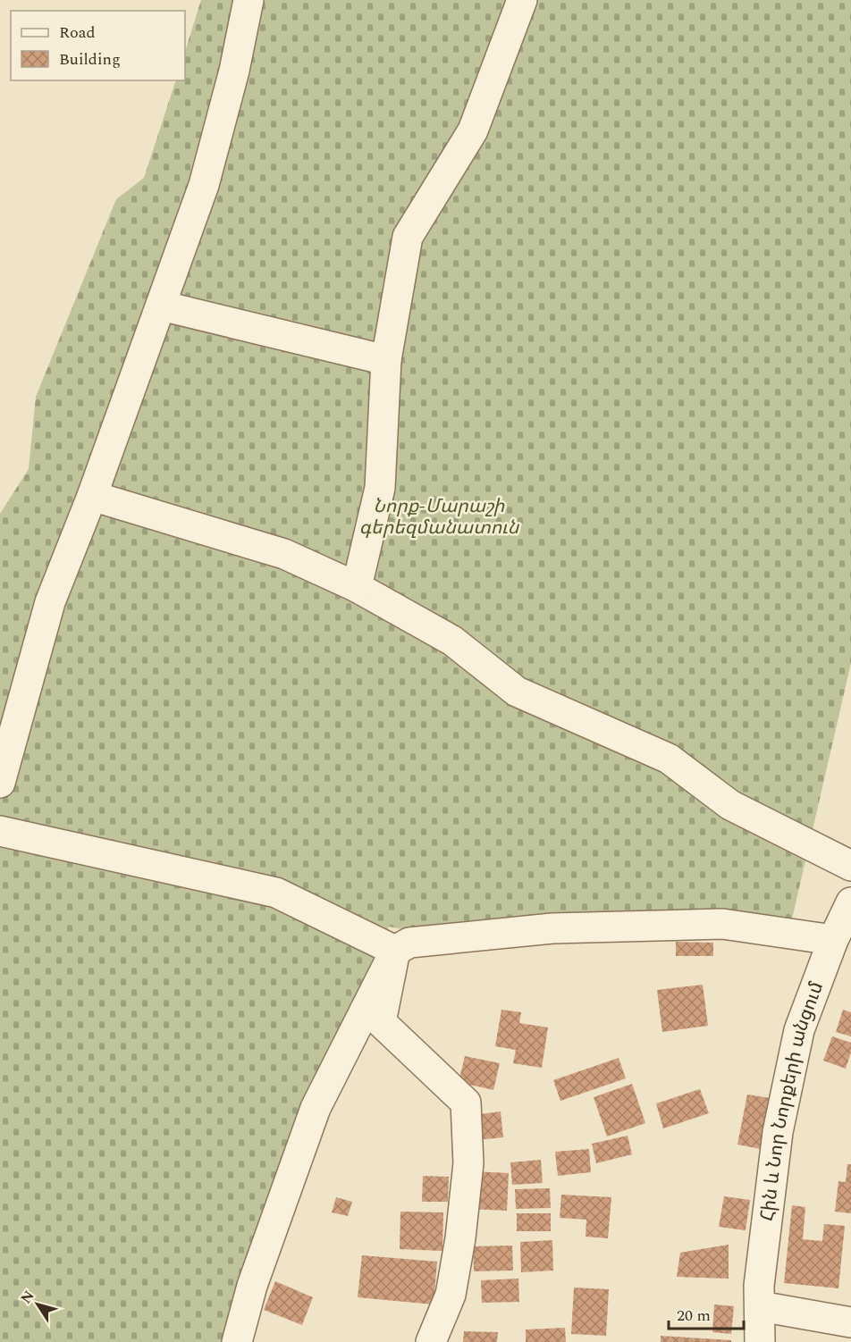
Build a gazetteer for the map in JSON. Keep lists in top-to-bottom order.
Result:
{
  "streets": {
    "street": ["Հին և Նոր Նորքերի անցում"]
  },
  "parks": ["Նորք-Մարաշի գերեզմանատուն"],
  "legend": ["Road", "Building"],
  "scale_bar": "20 m",
  "north": "top left"
}
